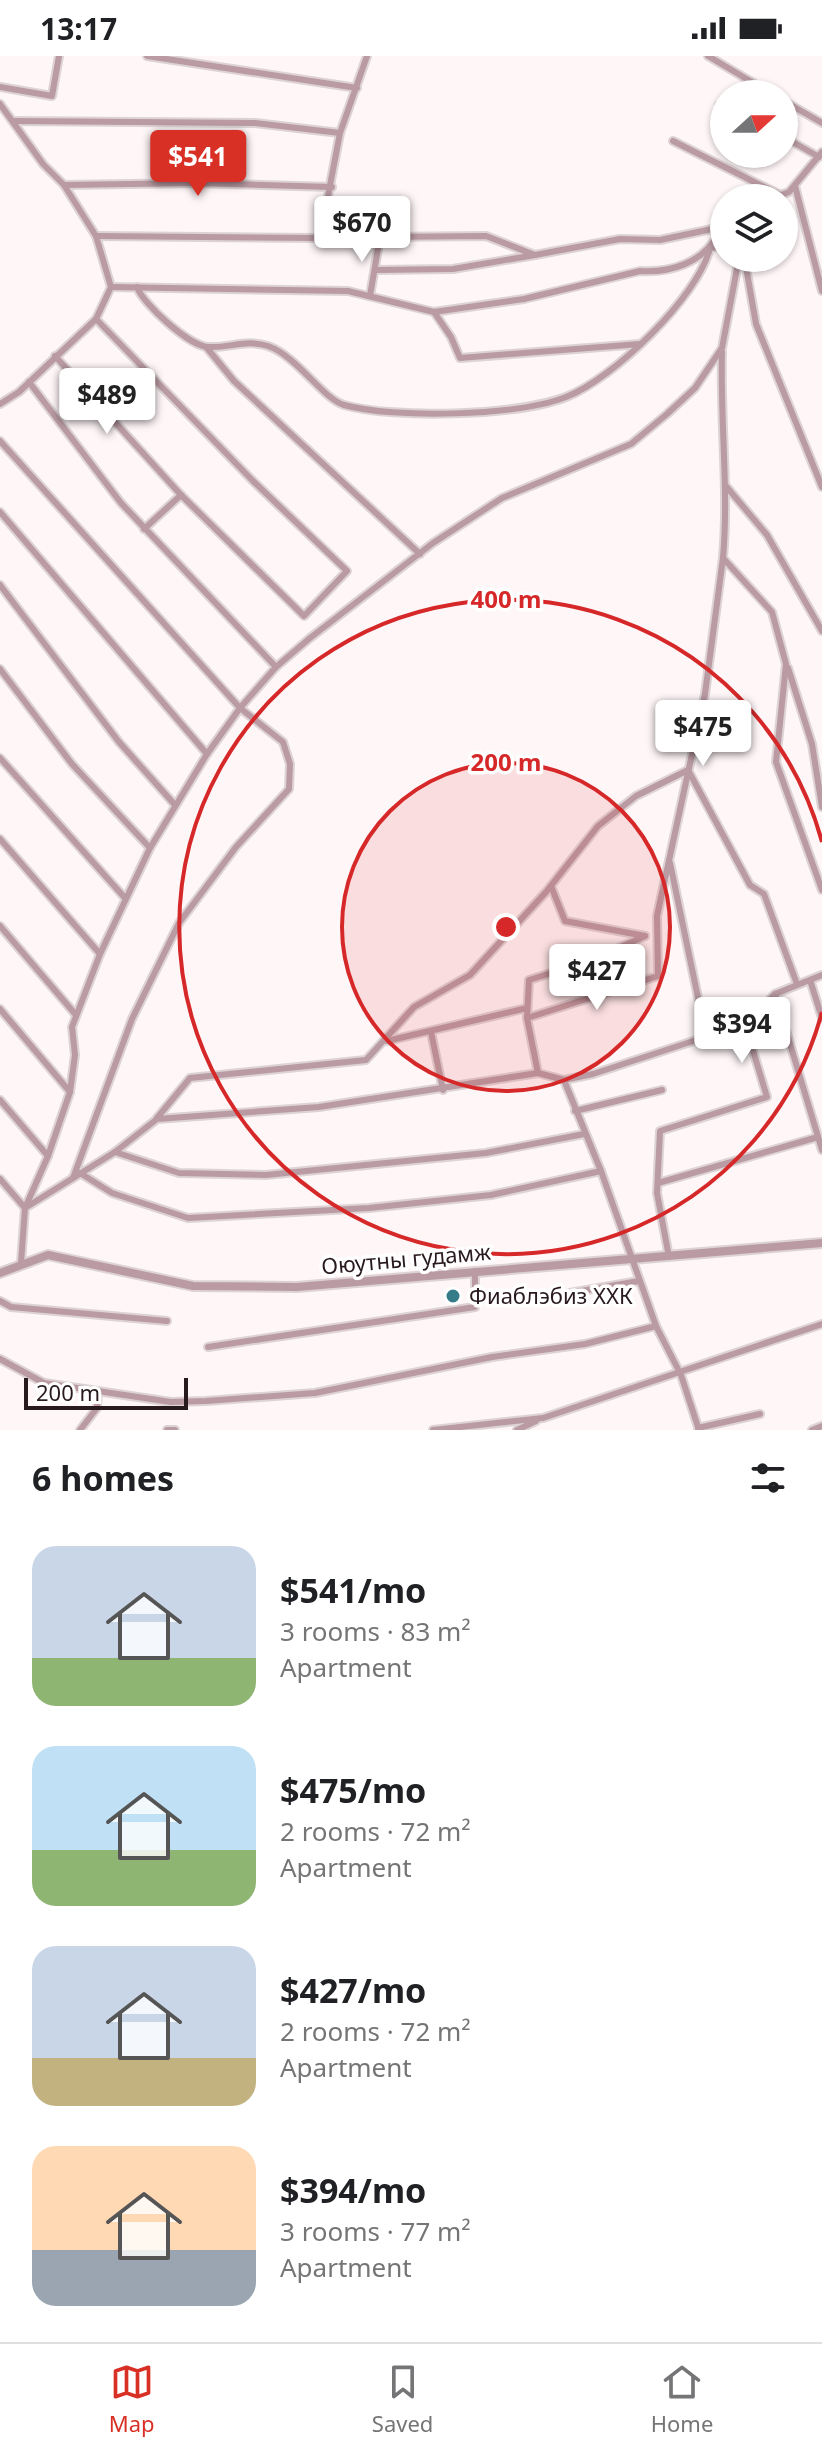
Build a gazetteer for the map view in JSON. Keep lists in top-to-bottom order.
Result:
{
  "streets": {
    "street": ["Оюутны гудамж"]
  },
  "places": ["Фиаблэбиз ХХК"],
  "scale_bar": "200 m",
  "north": "right",
  "page": {
    "status": "13:17",
    "price": [
      "$541",
      "$670",
      "$489",
      "$475",
      "$427",
      "$394"
    ],
    "scale": "200 m",
    "heading": "6 homes",
    "list": [
      {
        "name": "$541/mo",
        "note": "3 rooms · 83 m² · Apartment"
      },
      {
        "name": "$475/mo",
        "note": "2 rooms · 72 m² · Apartment"
      },
      {
        "name": "$427/mo",
        "note": "2 rooms · 72 m² · Apartment"
      },
      {
        "name": "$394/mo",
        "note": "3 rooms · 77 m² · Apartment"
      }
    ],
    "tabs": ["Map", "Saved", "Home"]
  },
  "rings": ["400 m", "200 m"]
}
